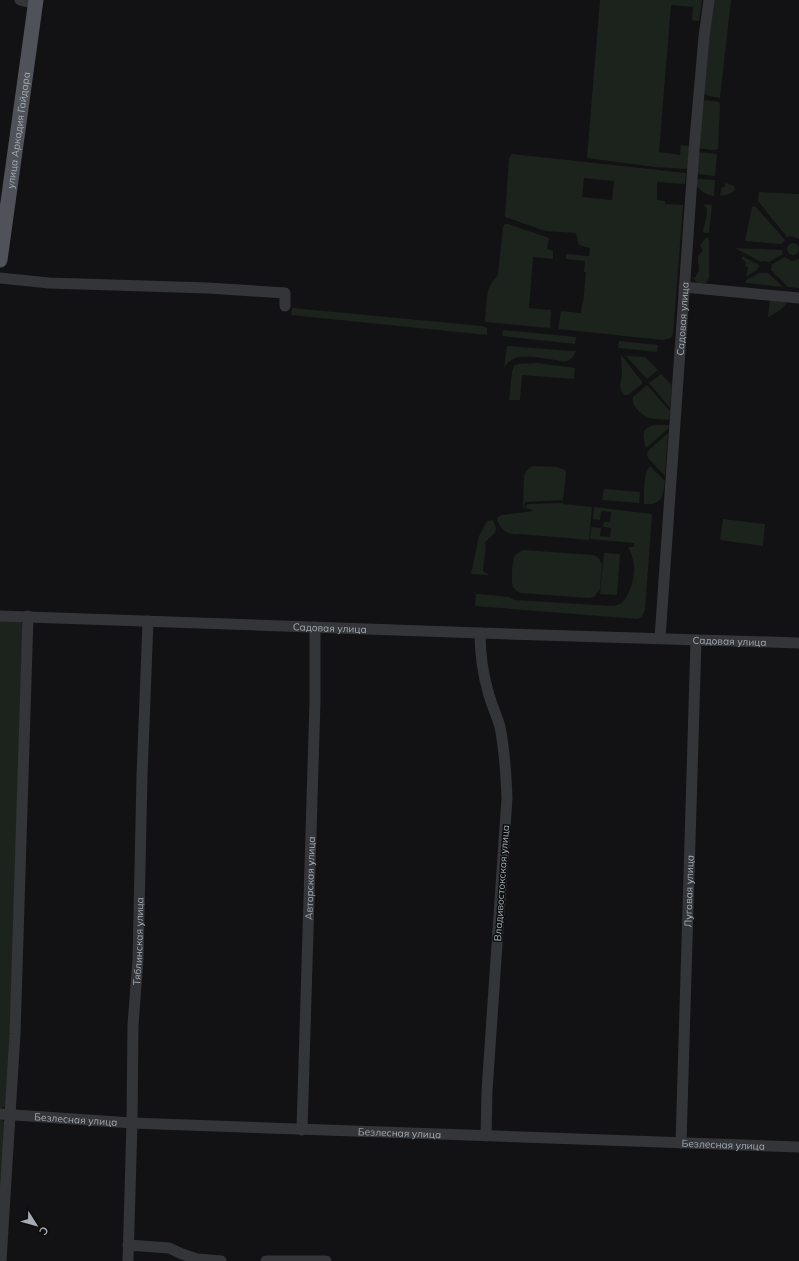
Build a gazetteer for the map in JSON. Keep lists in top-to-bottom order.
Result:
{
  "streets": {
    "main road": ["улица Аркадия Гайдара"],
    "street": [
      "Садовая улица",
      "Авторская улица",
      "Владивостокская улица",
      "Луговая улица",
      "Тяблинская улица",
      "Безлесная улица"
    ]
  },
  "crossings": [
    ["Садовая улица", "Авторская улица"],
    ["Садовая улица", "Владивостокская улица"],
    ["Садовая улица", "Луговая улица"],
    ["Садовая улица", "Тяблинская улица"],
    ["Авторская улица", "Безлесная улица"],
    ["Владивостокская улица", "Безлесная улица"],
    ["Луговая улица", "Безлесная улица"],
    ["Тяблинская улица", "Безлесная улица"]
  ],
  "north": "bottom right"
}
